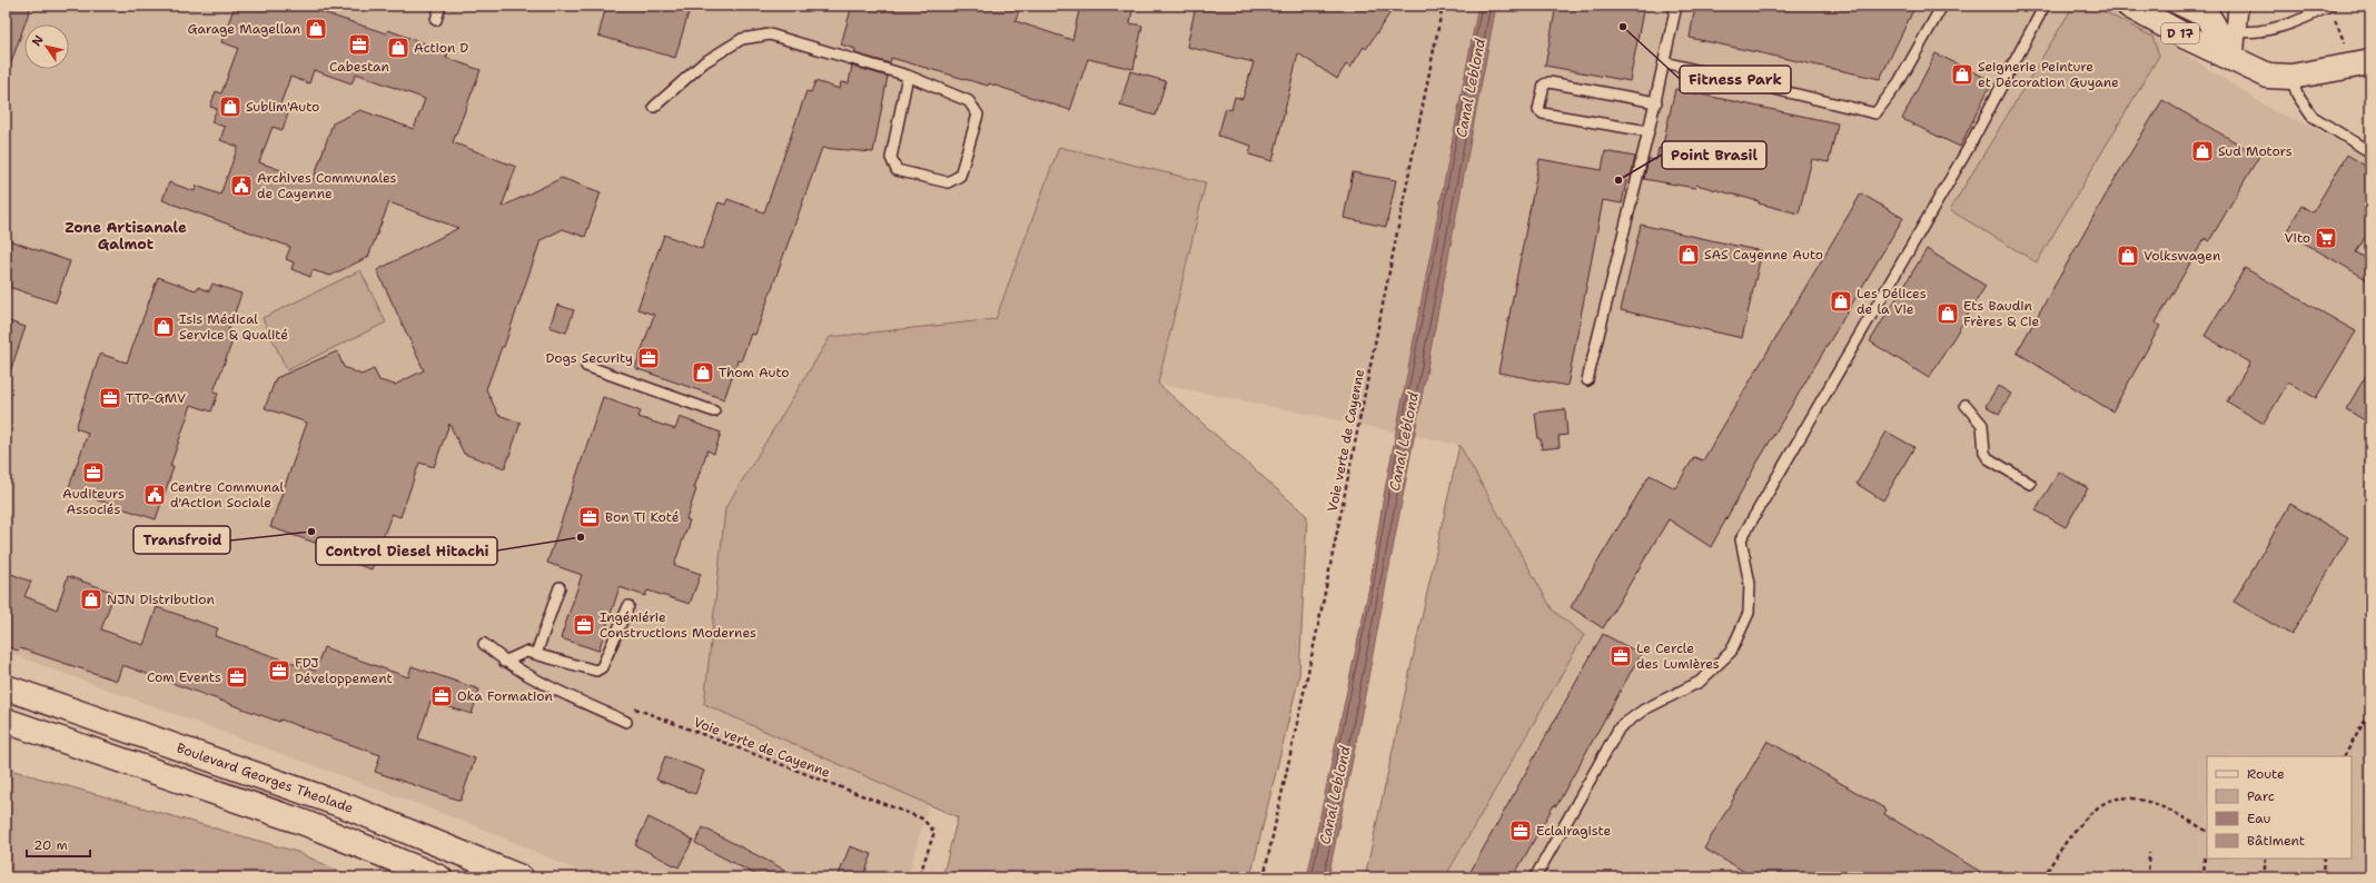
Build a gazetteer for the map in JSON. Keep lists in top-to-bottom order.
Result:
{
  "streets": {
    "main road": ["D 17", "Boulevard Georges Theolade"],
    "path": ["Voie verte de Cayenne"]
  },
  "districts": ["Zone Artisanale Galmot"],
  "water": ["Canal Leblond"],
  "places": {
    "other": [
      "Fitness Park",
      "Point Brasil",
      "Transfroid",
      "Control Diesel Hitachi"
    ],
    "shop": [
      "Garage Magellan",
      "Action D",
      "Seignerie Peinture et Décoration Guyane",
      "Sublim'Auto",
      "Sud Motors",
      "SAS Cayenne Auto",
      "Volkswagen",
      "Les Délices de la Vie",
      "Ets Baudin Frères & Cie",
      "Isis Médical Service & Qualité",
      "Thom Auto",
      "NJN Distribution"
    ],
    "office": [
      "Cabestan",
      "Dogs Security",
      "TTP-GMV",
      "Auditeurs Associés",
      "Bon Ti Koté",
      "Ingéniérie Constructions Modernes",
      "Le Cercle des Lumières",
      "FDJ Développement",
      "Com Events",
      "Oka Formation",
      "Eclairagiste"
    ],
    "public building": ["Archives Communales de Cayenne", "Centre Communal d'Action Sociale"],
    "supermarket": ["Vito"]
  },
  "legend": [
    "Route",
    "Parc",
    "Eau",
    "Bâtiment"
  ],
  "scale_bar": "20 m",
  "north": "top left"
}
